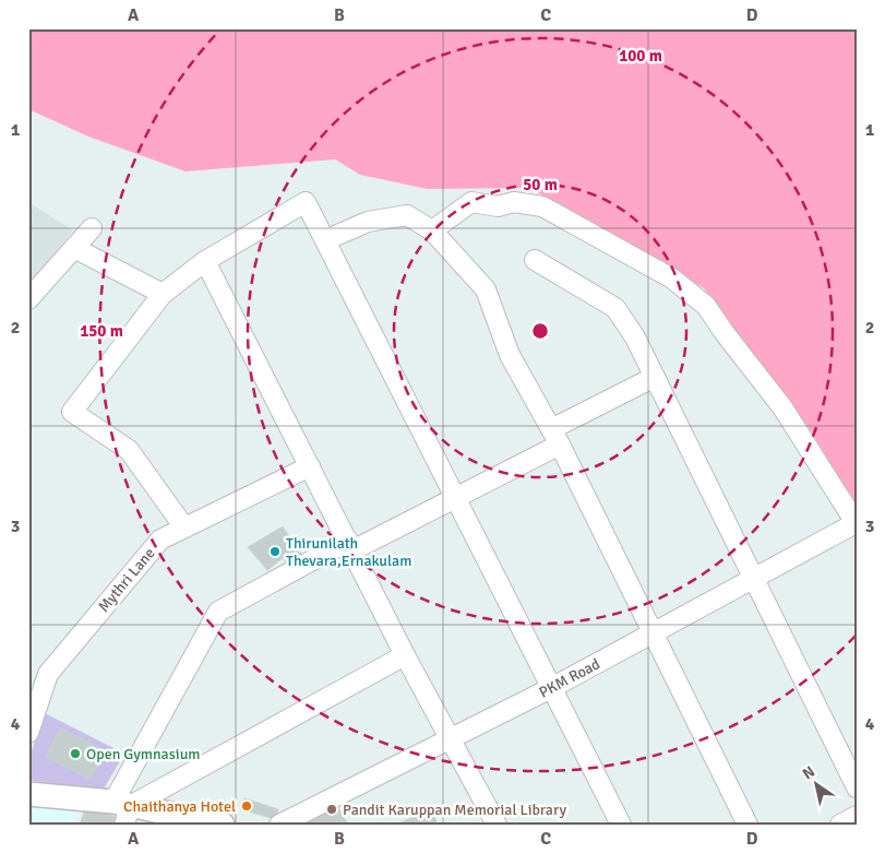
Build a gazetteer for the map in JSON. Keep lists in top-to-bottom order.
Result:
{
  "streets": {
    "street": ["Mythri Lane", "PKM Road"]
  },
  "places": [
    "Thirunilath Thevara,Ernakulam",
    "Open Gymnasium",
    "Chaithanya Hotel",
    "Pandit Karuppan Memorial Library"
  ],
  "north": "top left",
  "grid": {
    "columns": [
      "A",
      "B",
      "C",
      "D"
    ],
    "rows": [
      "1",
      "2",
      "3",
      "4"
    ]
  },
  "rings": ["100 m", "50 m", "150 m"]
}
